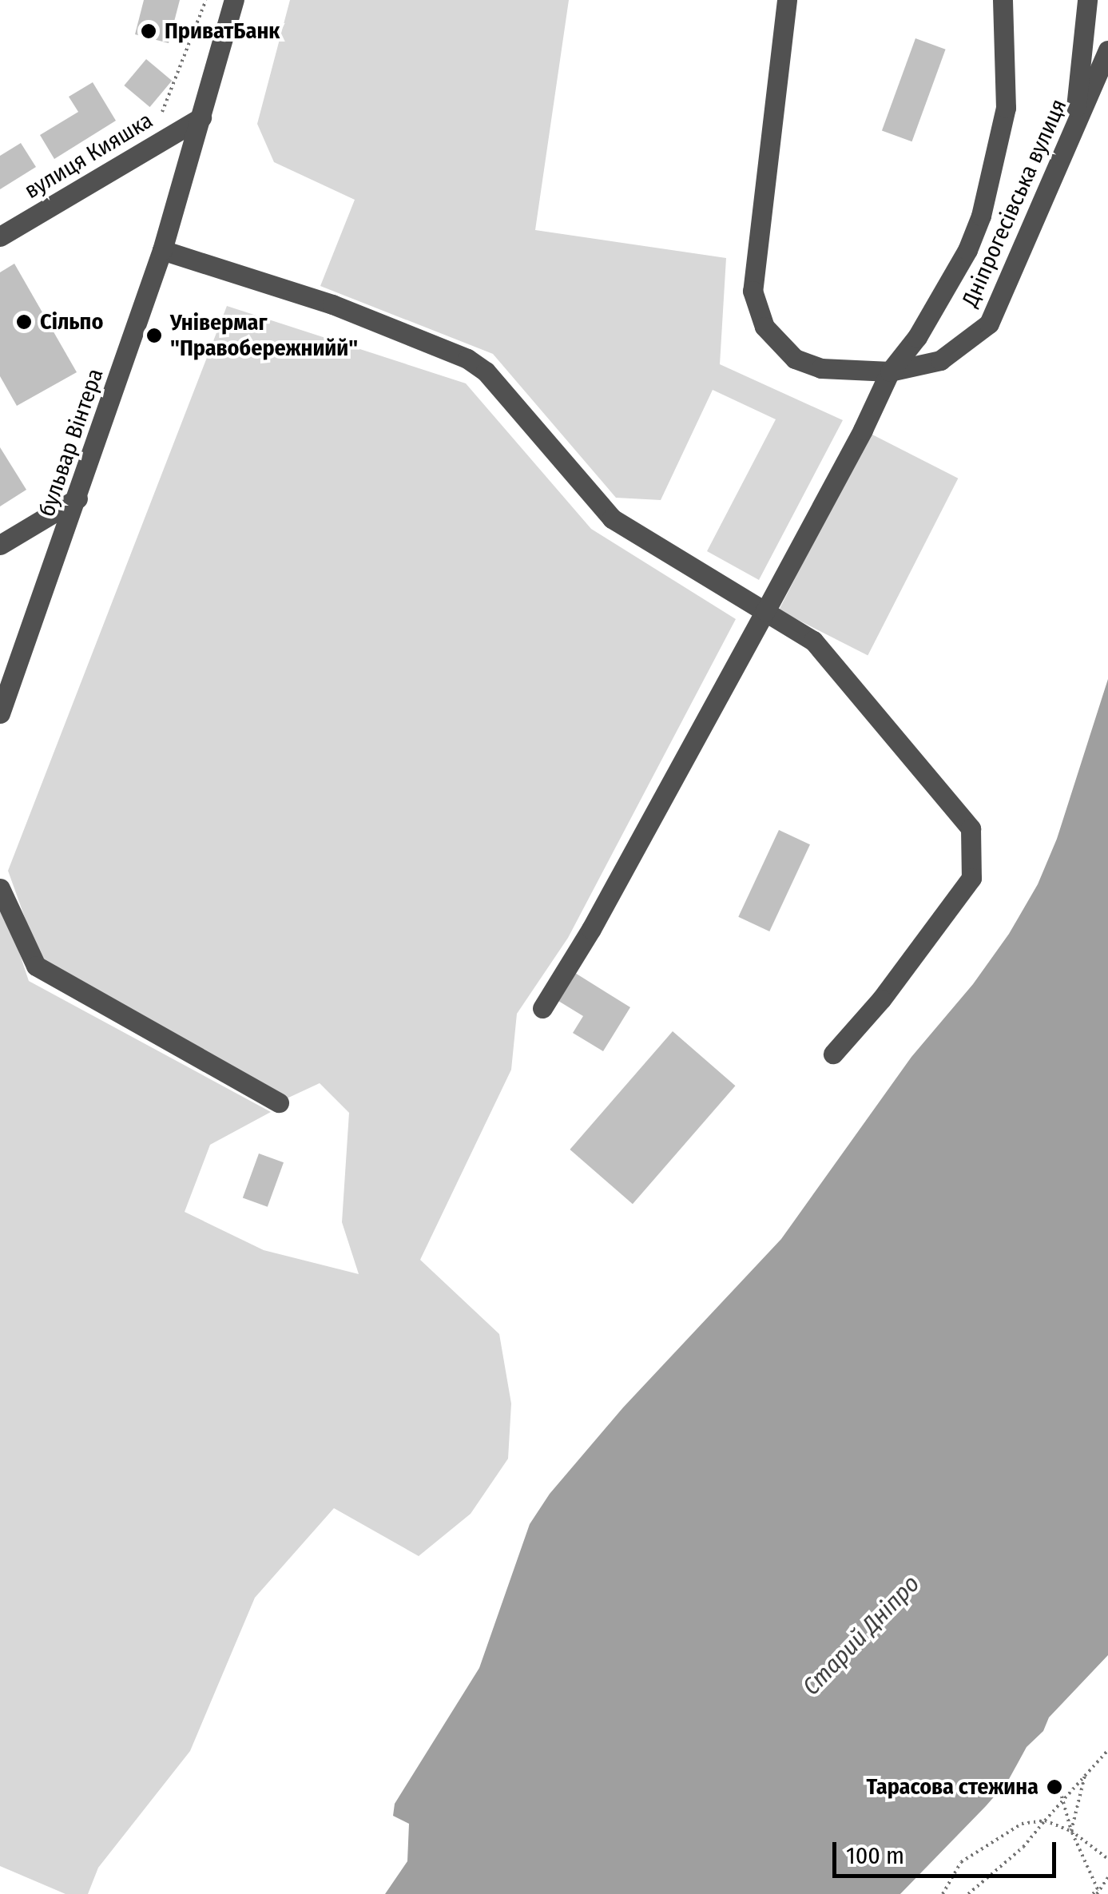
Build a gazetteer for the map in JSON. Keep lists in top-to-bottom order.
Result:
{
  "streets": {
    "street": ["вулиця Кияшка", "Дніпрогесівська вулиця", "бульвар Вінтера"]
  },
  "crossings": [
    ["вулиця Кияшка", "бульвар Вінтера"]
  ],
  "water": ["Старий Дніпро"],
  "places": [
    "ПриватБанк",
    "Сільпо",
    "Універмаг \"Правобережнийй\"",
    "Тарасова стежина"
  ],
  "scale_bar": "100 m"
}
